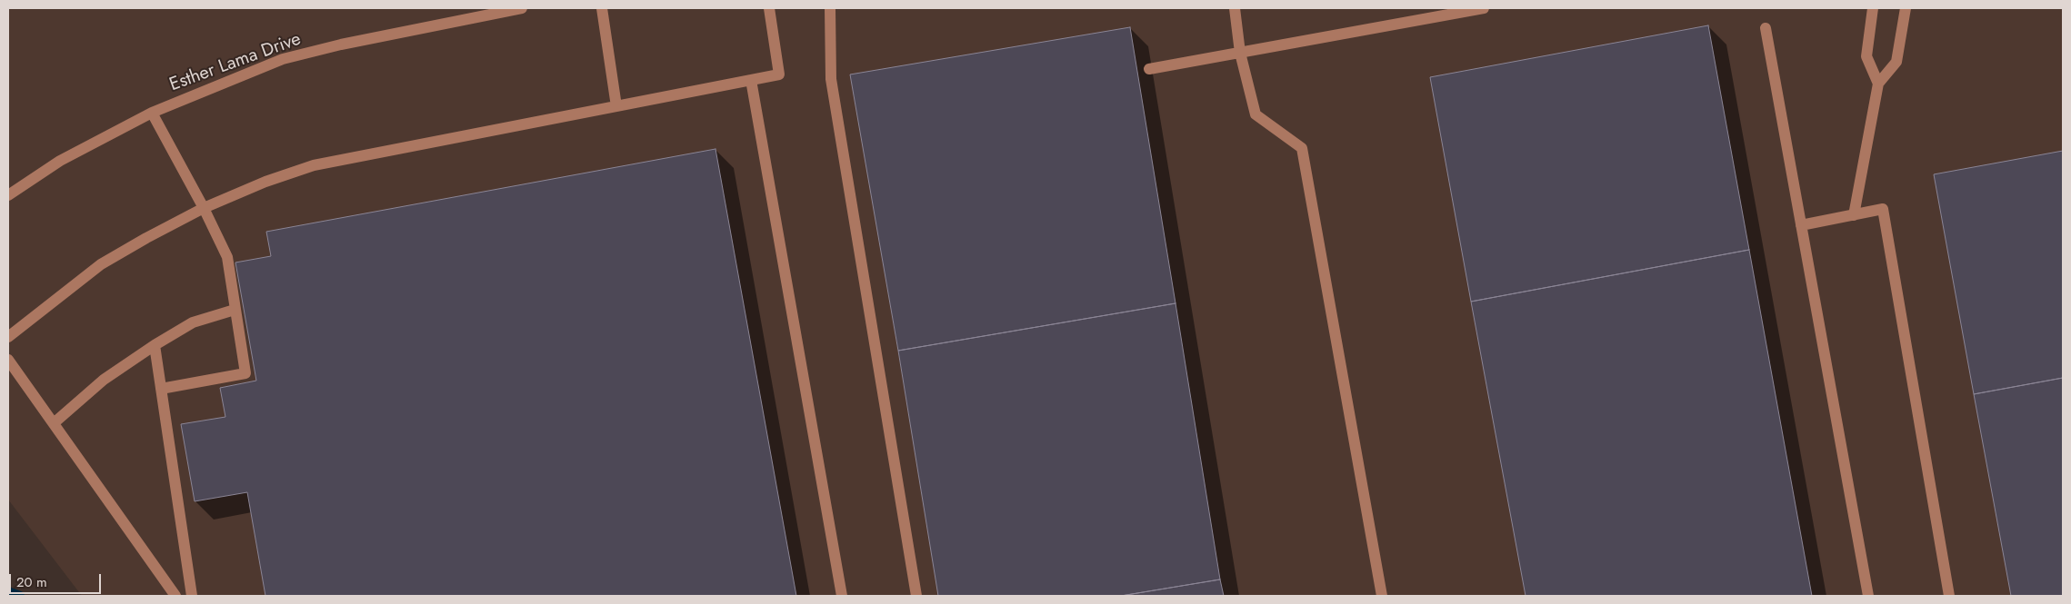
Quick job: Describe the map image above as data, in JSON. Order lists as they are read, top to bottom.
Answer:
{
  "streets": {
    "street": ["Esther Lama Drive"]
  },
  "scale_bar": "20 m"
}
